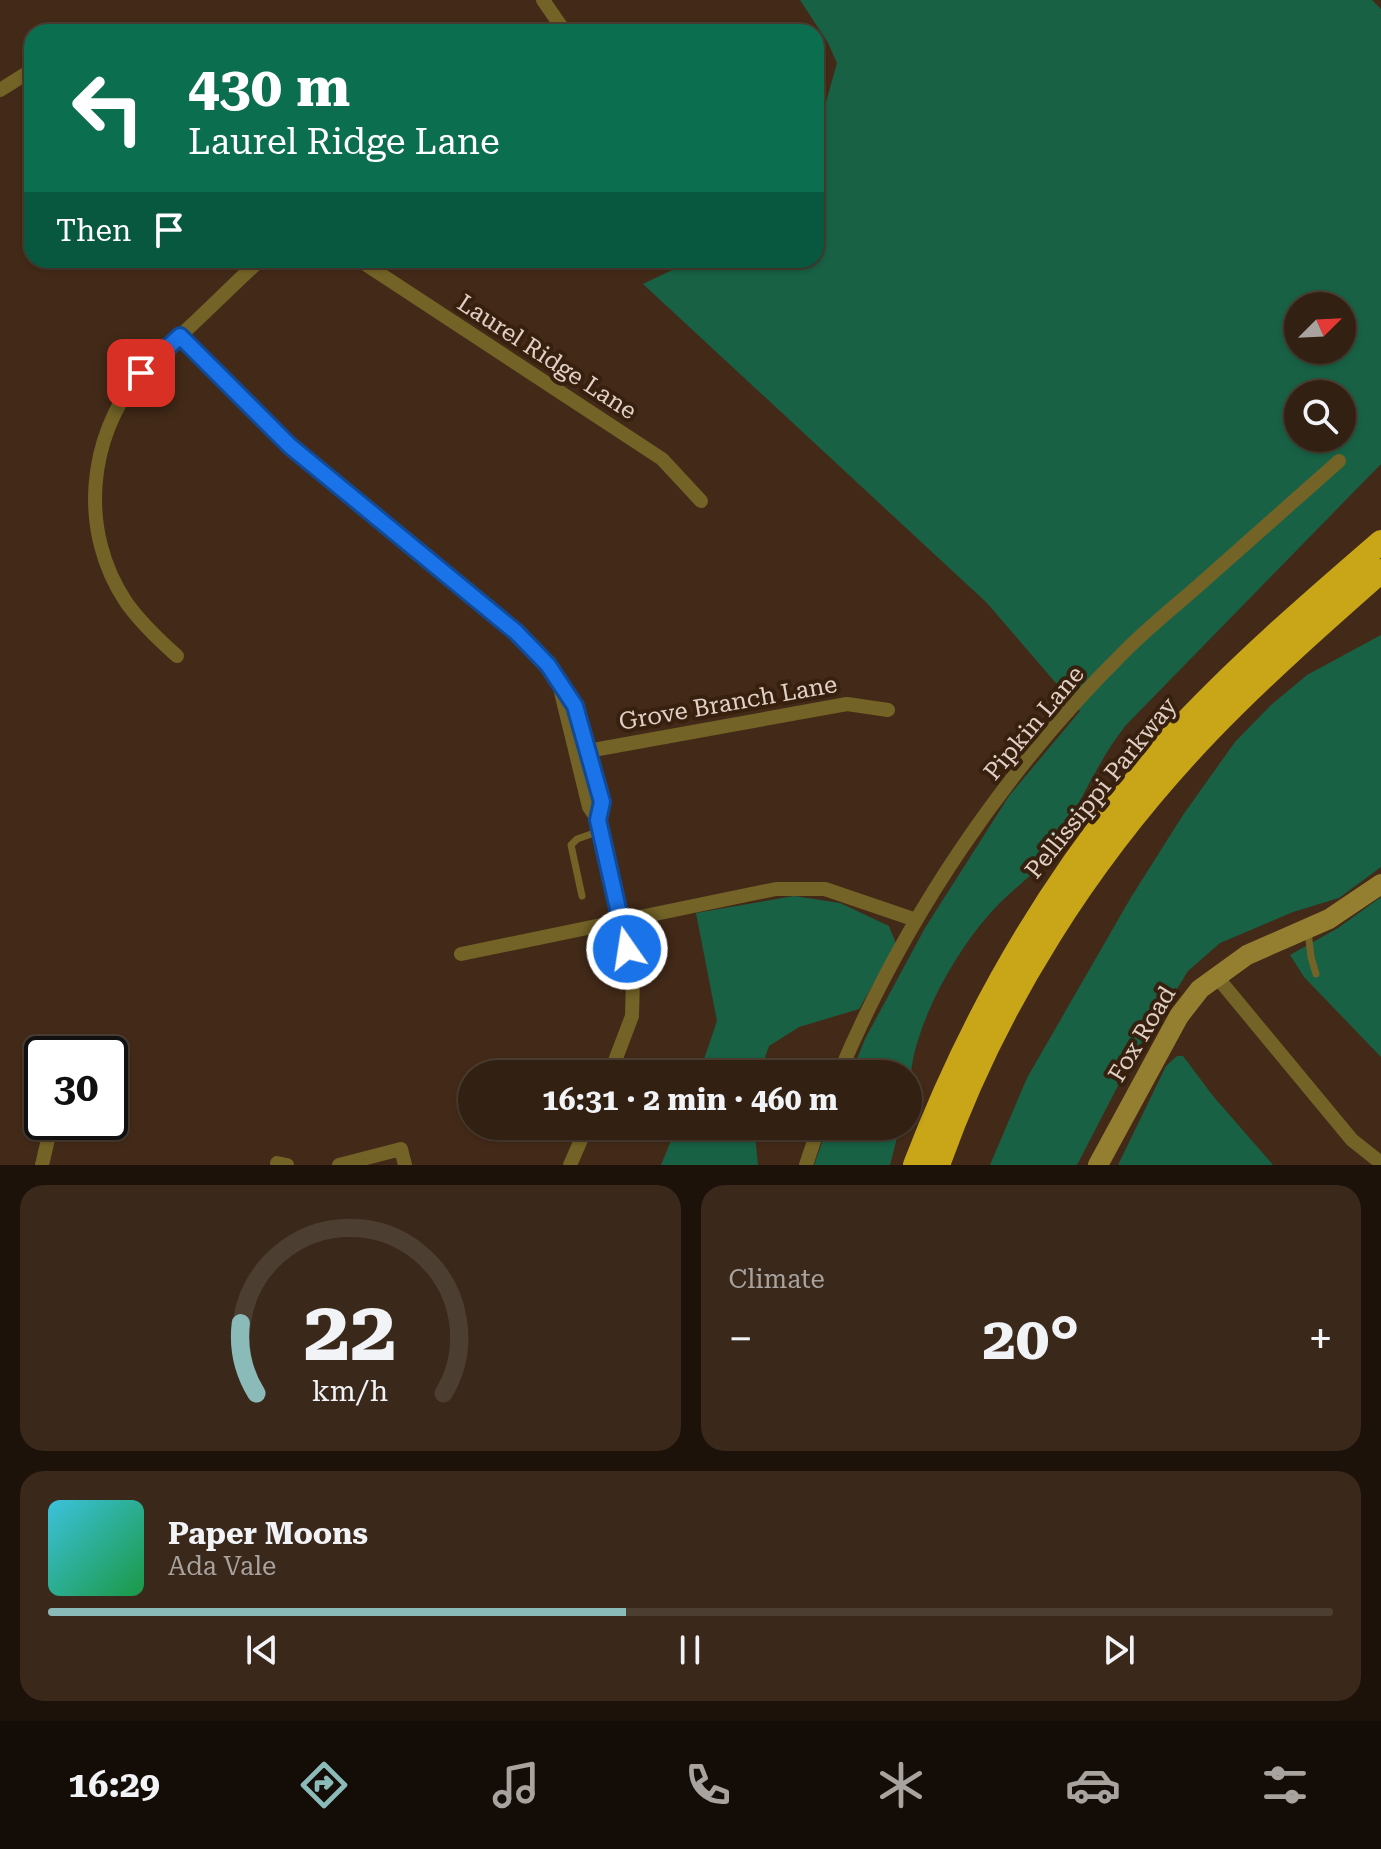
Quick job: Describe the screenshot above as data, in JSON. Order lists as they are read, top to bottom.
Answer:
{
  "streets": {
    "highway": ["Pellissippi Parkway"],
    "street": [
      "Laurel Ridge Lane",
      "Grove Branch Lane",
      "Pipkin Lane",
      "Fox Road"
    ]
  },
  "north": "top right",
  "page": {
    "turn": ["430 m", "Laurel Ridge Lane"],
    "then": "Then",
    "limit": "30",
    "trip": "16:31 · 2 min · 460 m",
    "tile": "Climate",
    "heat": ["−", "20°", "+"],
    "song": ["Paper Moons", "Ada Vale"],
    "tabs": "16:29",
    "gauge": ["22", "km/h"]
  }
}
